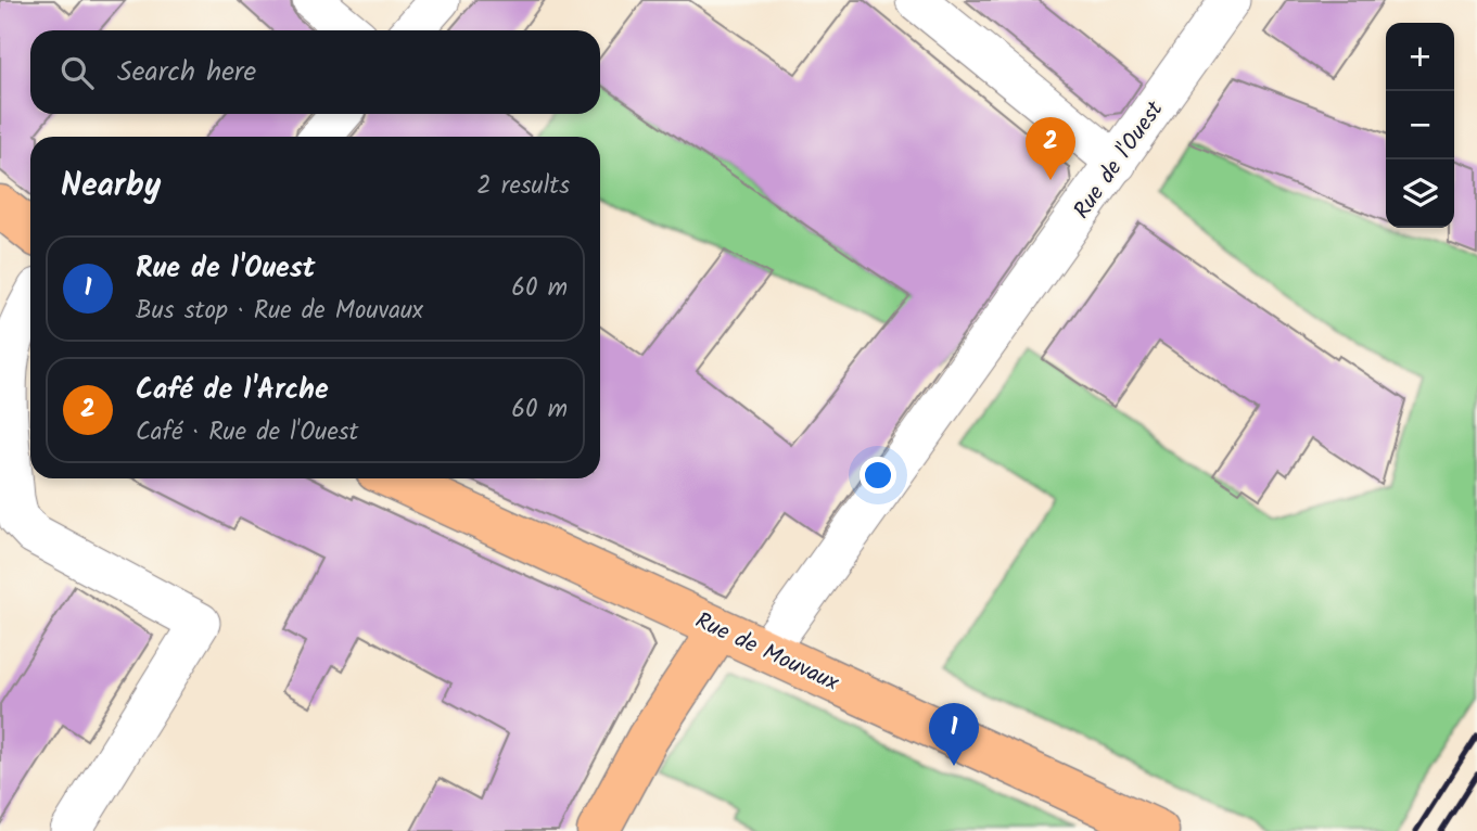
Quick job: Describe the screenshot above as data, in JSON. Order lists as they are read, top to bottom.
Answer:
{
  "streets": {
    "main road": ["Rue de Mouvaux"],
    "street": ["Rue de l'Ouest"]
  },
  "crossings": [
    ["Rue de l'Ouest", "Rue de Mouvaux"]
  ],
  "page": {
    "map_buttons": ["+", "−"],
    "search": "Search here",
    "pins": ["2", "1"],
    "heading": ["Nearby", "2 results"],
    "list": [
      {
        "mark": "1",
        "name": "Rue de l'Ouest",
        "note": "Bus stop · Rue de Mouvaux",
        "value": "60 m"
      },
      {
        "mark": "2",
        "name": "Café de l'Arche",
        "note": "Café · Rue de l'Ouest",
        "value": "60 m"
      }
    ]
  }
}
